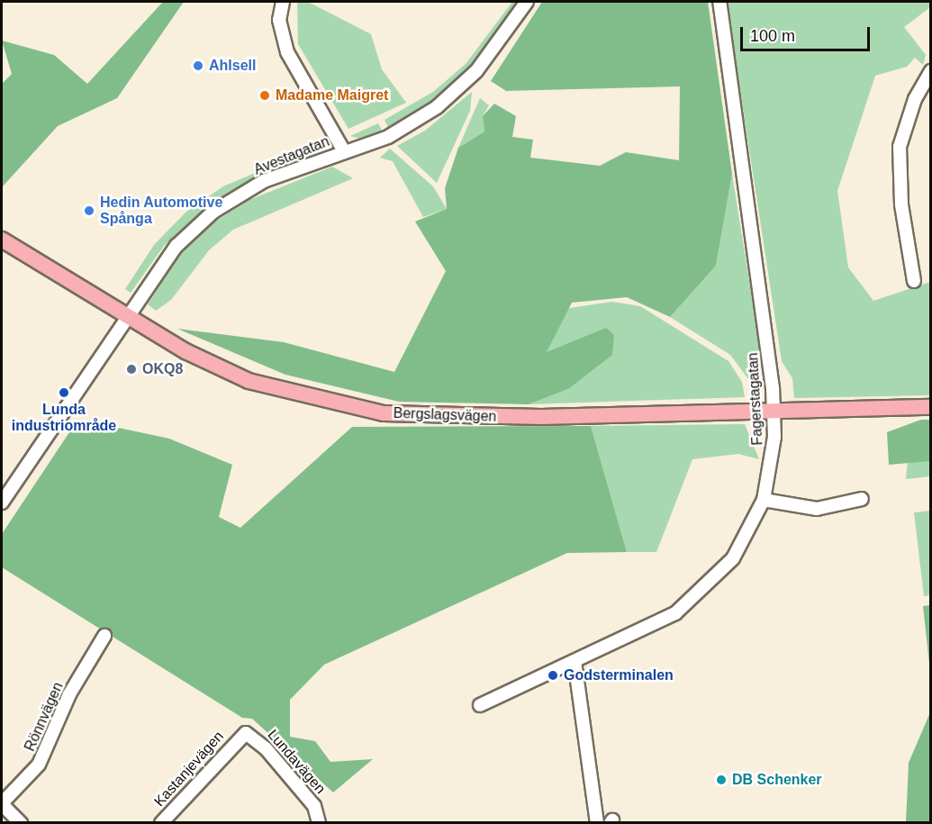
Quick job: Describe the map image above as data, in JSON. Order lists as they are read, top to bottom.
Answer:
{
  "streets": {
    "main road": ["Bergslagsvägen"],
    "street": [
      "Avestagatan",
      "Fagerstagatan",
      "Rönnvägen",
      "Lundavägen",
      "Kastanjevägen"
    ]
  },
  "crossings": [
    ["Avestagatan", "Bergslagsvägen"],
    ["Fagerstagatan", "Bergslagsvägen"],
    ["Lundavägen", "Kastanjevägen"]
  ],
  "places": [
    "Ahlsell",
    "Madame Maigret",
    "Hedin Automotive Spånga",
    "OKQ8",
    "Lunda industriområde",
    "Godsterminalen",
    "DB Schenker"
  ],
  "scale_bar": "100 m"
}
